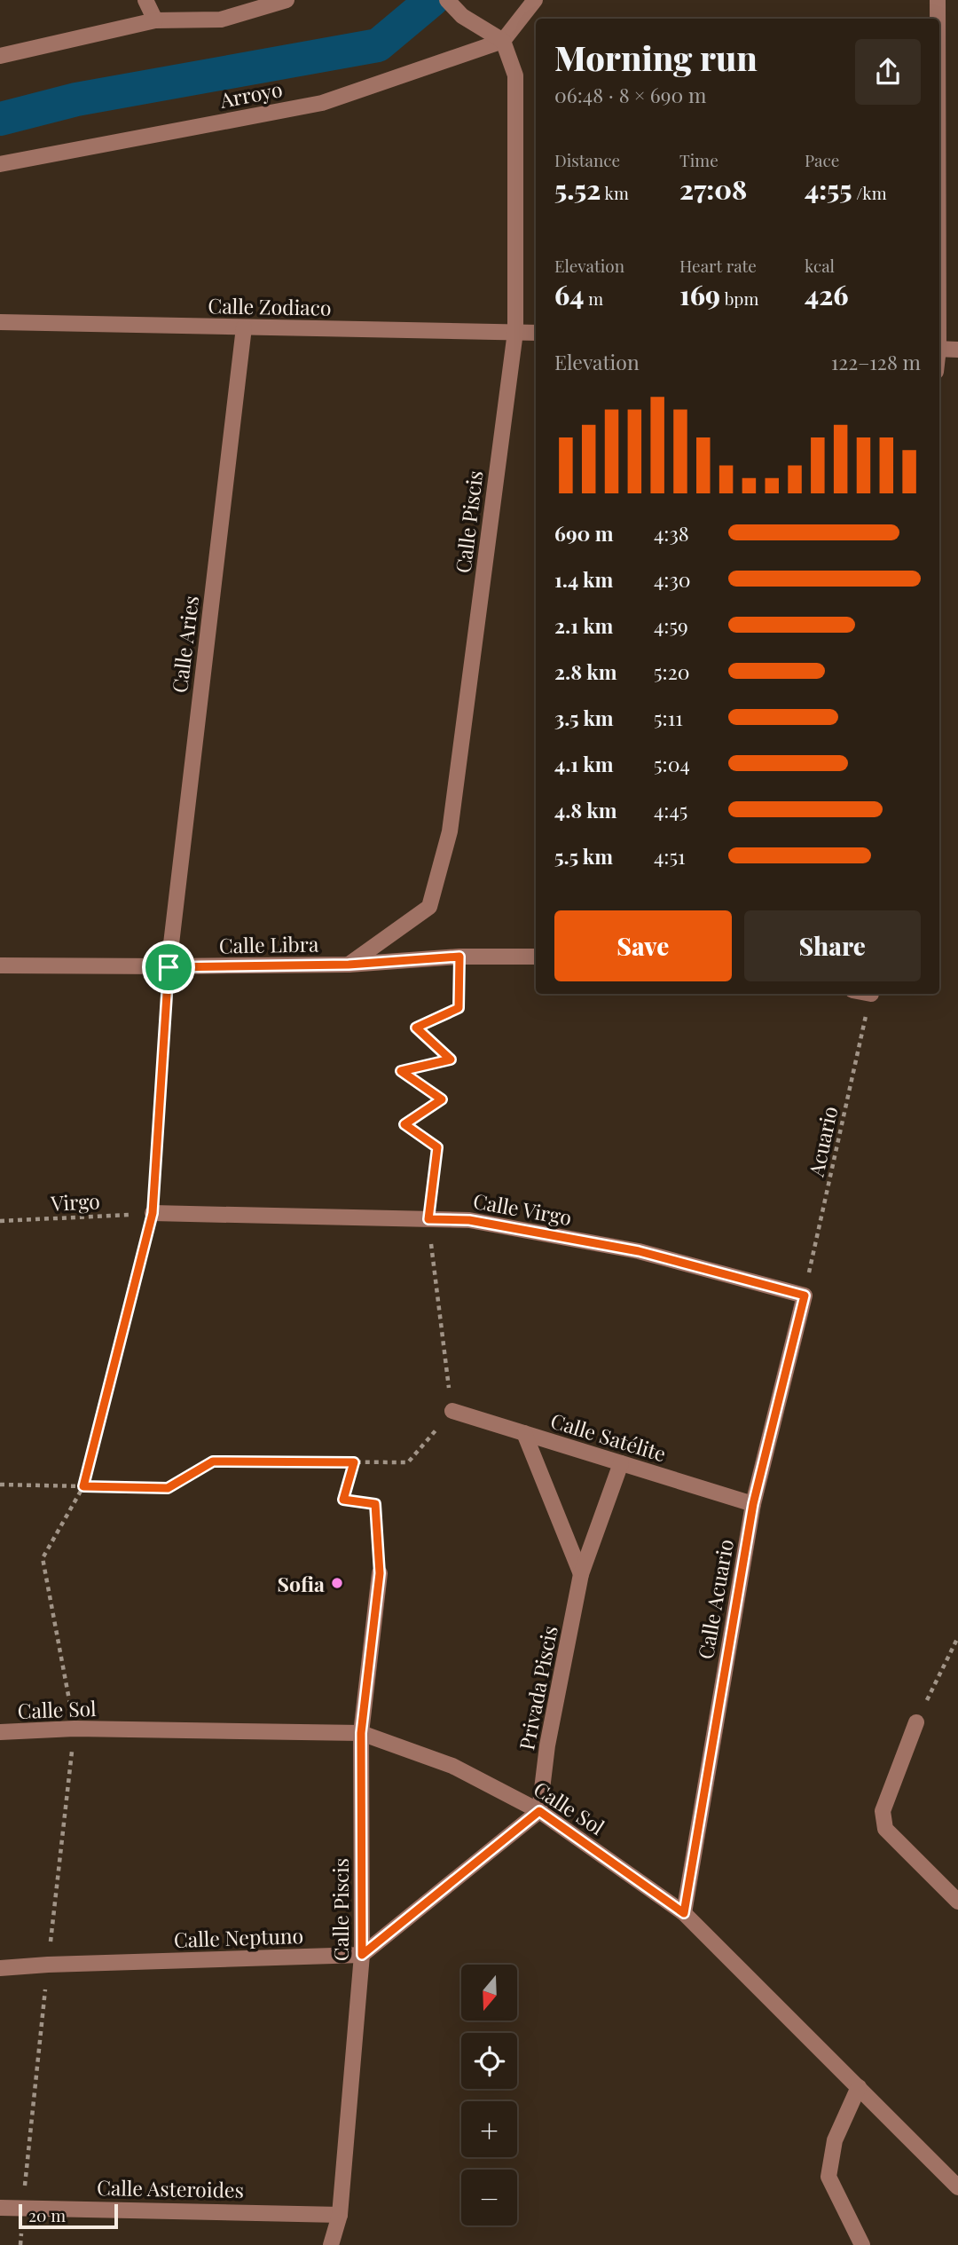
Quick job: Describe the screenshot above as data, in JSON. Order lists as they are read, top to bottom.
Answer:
{
  "streets": {
    "street": [
      "Arroyo",
      "Calle Zodiaco",
      "Calle Piscis",
      "Calle Aries",
      "Calle Libra",
      "Calle Virgo",
      "Calle Satélite",
      "Calle Acuario",
      "Privada Piscis",
      "Calle Sol",
      "Calle Neptuno",
      "Calle Asteroides"
    ],
    "path": ["Acuario", "Virgo"]
  },
  "crossings": [
    ["Arroyo", "Calle Piscis"],
    ["Calle Zodiaco", "Calle Piscis"],
    ["Calle Zodiaco", "Calle Aries"],
    ["Calle Piscis", "Calle Libra"],
    ["Calle Piscis", "Calle Sol"],
    ["Calle Piscis", "Calle Neptuno"],
    ["Calle Piscis", "Calle Asteroides"],
    ["Calle Aries", "Calle Libra"],
    ["Acuario", "Calle Virgo"],
    ["Acuario", "Calle Acuario"],
    ["Virgo", "Calle Virgo"],
    ["Calle Virgo", "Calle Acuario"],
    ["Calle Satélite", "Calle Acuario"],
    ["Calle Satélite", "Privada Piscis"],
    ["Calle Acuario", "Calle Sol"],
    ["Privada Piscis", "Calle Sol"]
  ],
  "places": ["Sofia"],
  "scale_bar": "20 m",
  "north": "bottom",
  "page": {
    "heading": ["Morning run", "06:48 · 8 × 690 m"],
    "stats": [
      ["Distance", "5.52 km"],
      ["Time", "27:08"],
      ["Pace", "4:55 /km"],
      ["Elevation", "64 m"],
      ["Heart rate", "169 bpm"],
      ["kcal", "426"]
    ],
    "chart": ["Elevation", "122–128 m"],
    "list": [
      {
        "name": "690 m",
        "note": "4:38"
      },
      {
        "name": "1.4 km",
        "note": "4:30"
      },
      {
        "name": "2.1 km",
        "note": "4:59"
      },
      {
        "name": "2.8 km",
        "note": "5:20"
      },
      {
        "name": "3.5 km",
        "note": "5:11"
      },
      {
        "name": "4.1 km",
        "note": "5:04"
      },
      {
        "name": "4.8 km",
        "note": "4:45"
      },
      {
        "name": "5.5 km",
        "note": "4:51"
      }
    ],
    "buttons": ["Save", "Share"],
    "map_buttons": ["+", "−"],
    "scale": "20 m"
  }
}
